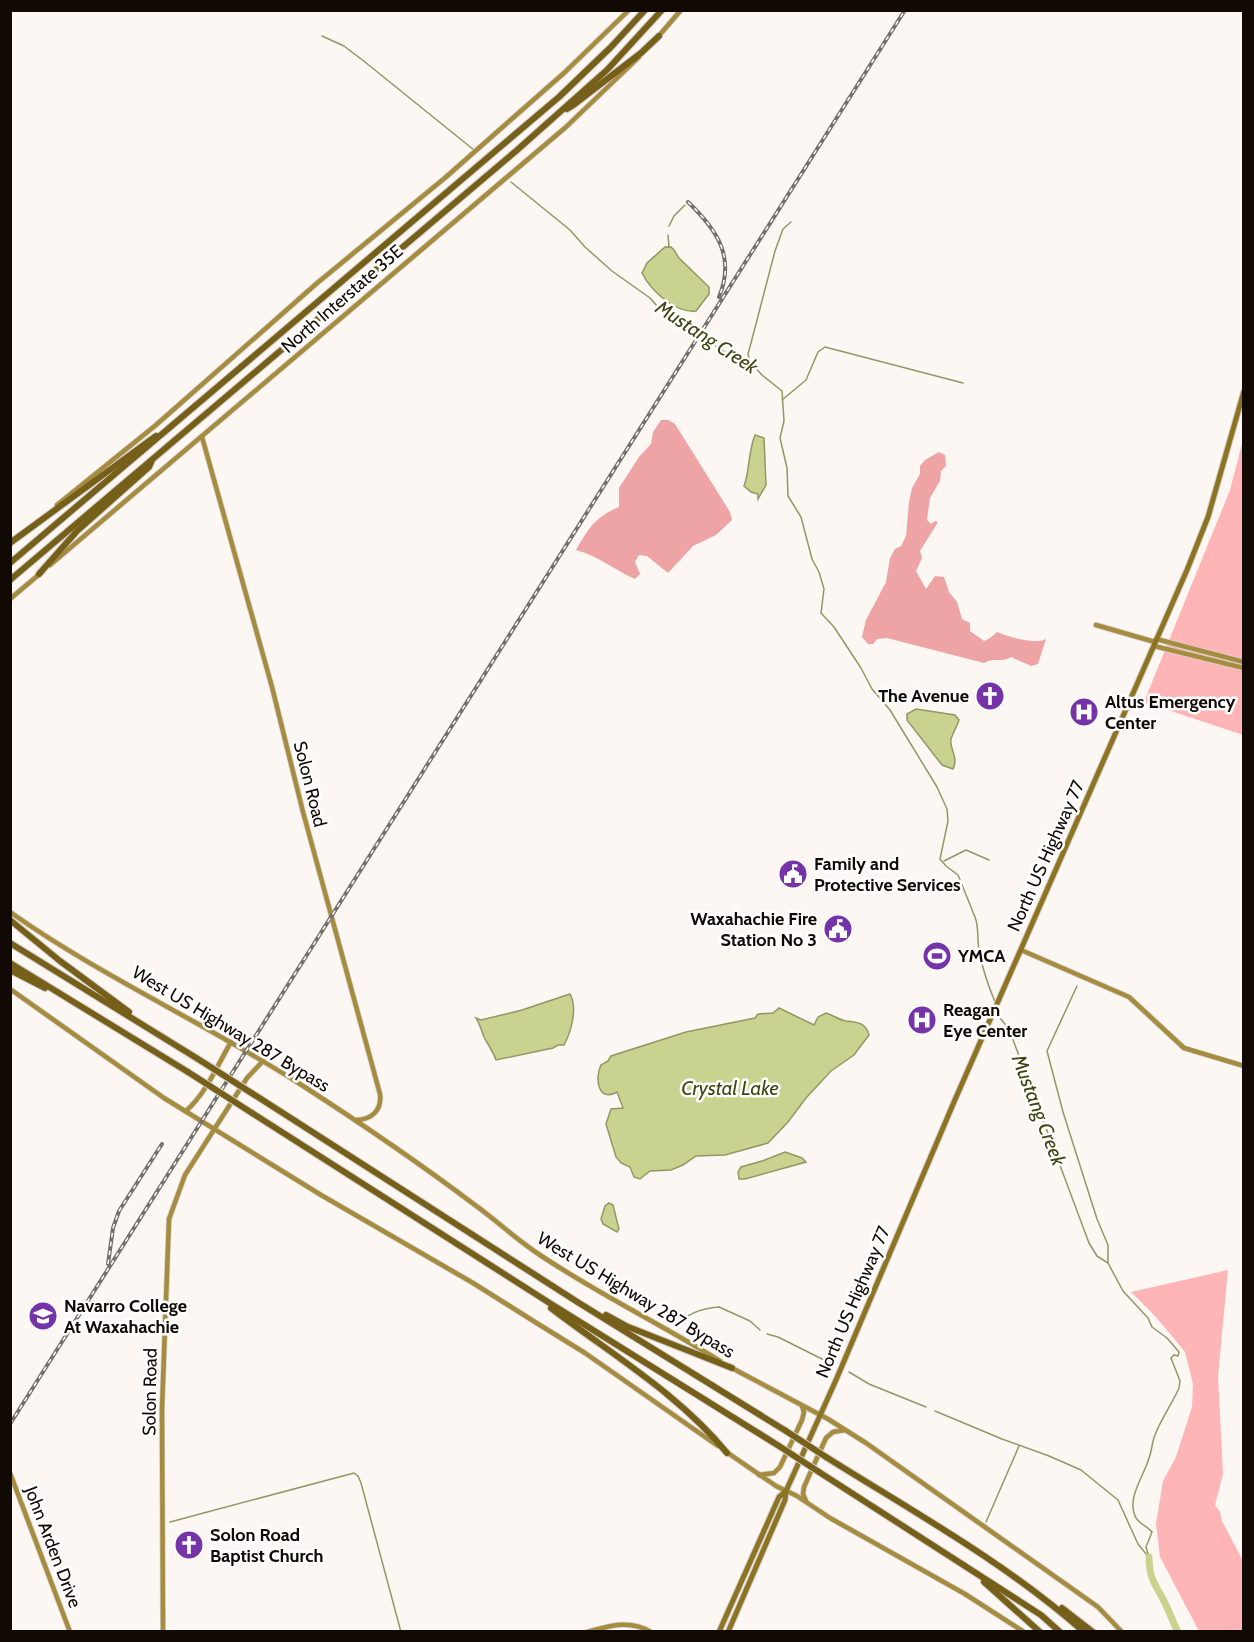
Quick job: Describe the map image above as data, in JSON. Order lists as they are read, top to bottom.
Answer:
{
  "streets": {
    "main road": [
      "North Interstate 35E",
      "Solon Road",
      "North US Highway 77",
      "West US Highway 287 Bypass",
      "John Arden Drive"
    ]
  },
  "crossings": [
    ["North Interstate 35E", "Solon Road"],
    ["Solon Road", "West US Highway 287 Bypass"],
    ["North US Highway 77", "West US Highway 287 Bypass"]
  ],
  "water": ["Mustang Creek", "Crystal Lake"],
  "places": {
    "church": ["The Avenue", "Solon Road Baptist Church"],
    "hospital": ["Altus Emergency Center", "Reagan Eye Center"],
    "public building": ["Family and Protective Services", "Waxahachie Fire Station No 3"],
    "sports": ["YMCA"],
    "school or university": ["Navarro College At Waxahachie"]
  }
}
